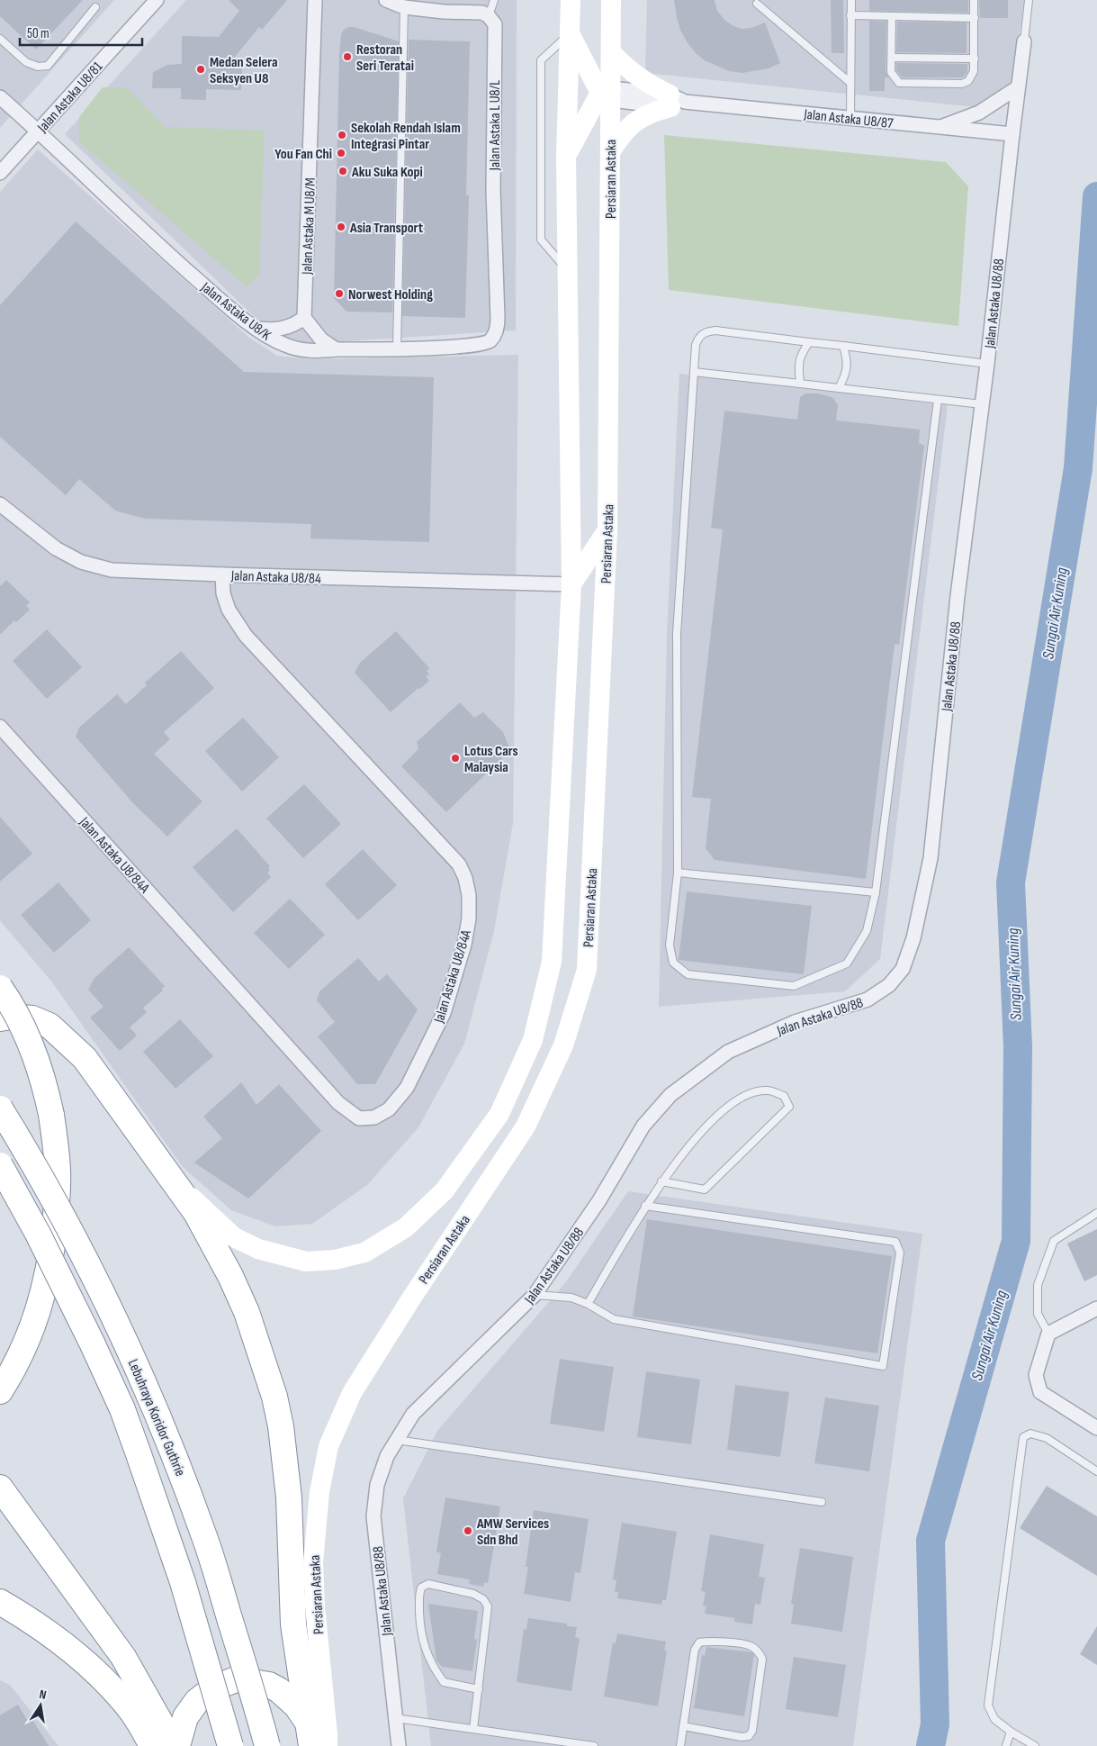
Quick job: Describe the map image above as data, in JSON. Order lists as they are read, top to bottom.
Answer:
{
  "streets": {
    "highway": ["Lebuhraya Koridor Guthrie"],
    "main road": ["Persiaran Astaka"],
    "street": [
      "Jalan Astaka U8/81",
      "Jalan Astaka U8/87",
      "Jalan Astaka L U8/L",
      "Jalan Astaka M U8/M",
      "Jalan Astaka U8/88",
      "Jalan Astaka U8/K",
      "Jalan Astaka U8/84",
      "Jalan Astaka U8/84A"
    ]
  },
  "crossings": [
    ["Jalan Astaka U8/81", "Jalan Astaka U8/K"],
    ["Jalan Astaka U8/87", "Persiaran Astaka"],
    ["Jalan Astaka U8/87", "Jalan Astaka U8/88"],
    ["Jalan Astaka L U8/L", "Jalan Astaka U8/K"],
    ["Jalan Astaka U8/84", "Jalan Astaka U8/84A"]
  ],
  "water": ["Sungai Air Kuning"],
  "places": [
    "Restoran Seri Teratai",
    "Medan Selera Seksyen U8",
    "Sekolah Rendah Islam Integrasi Pintar",
    "You Fan Chi",
    "Aku Suka Kopi",
    "Asia Transport",
    "Norwest Holding",
    "Lotus Cars Malaysia",
    "AMW Services Sdn Bhd"
  ],
  "scale_bar": "50 m",
  "north": "top"
}
